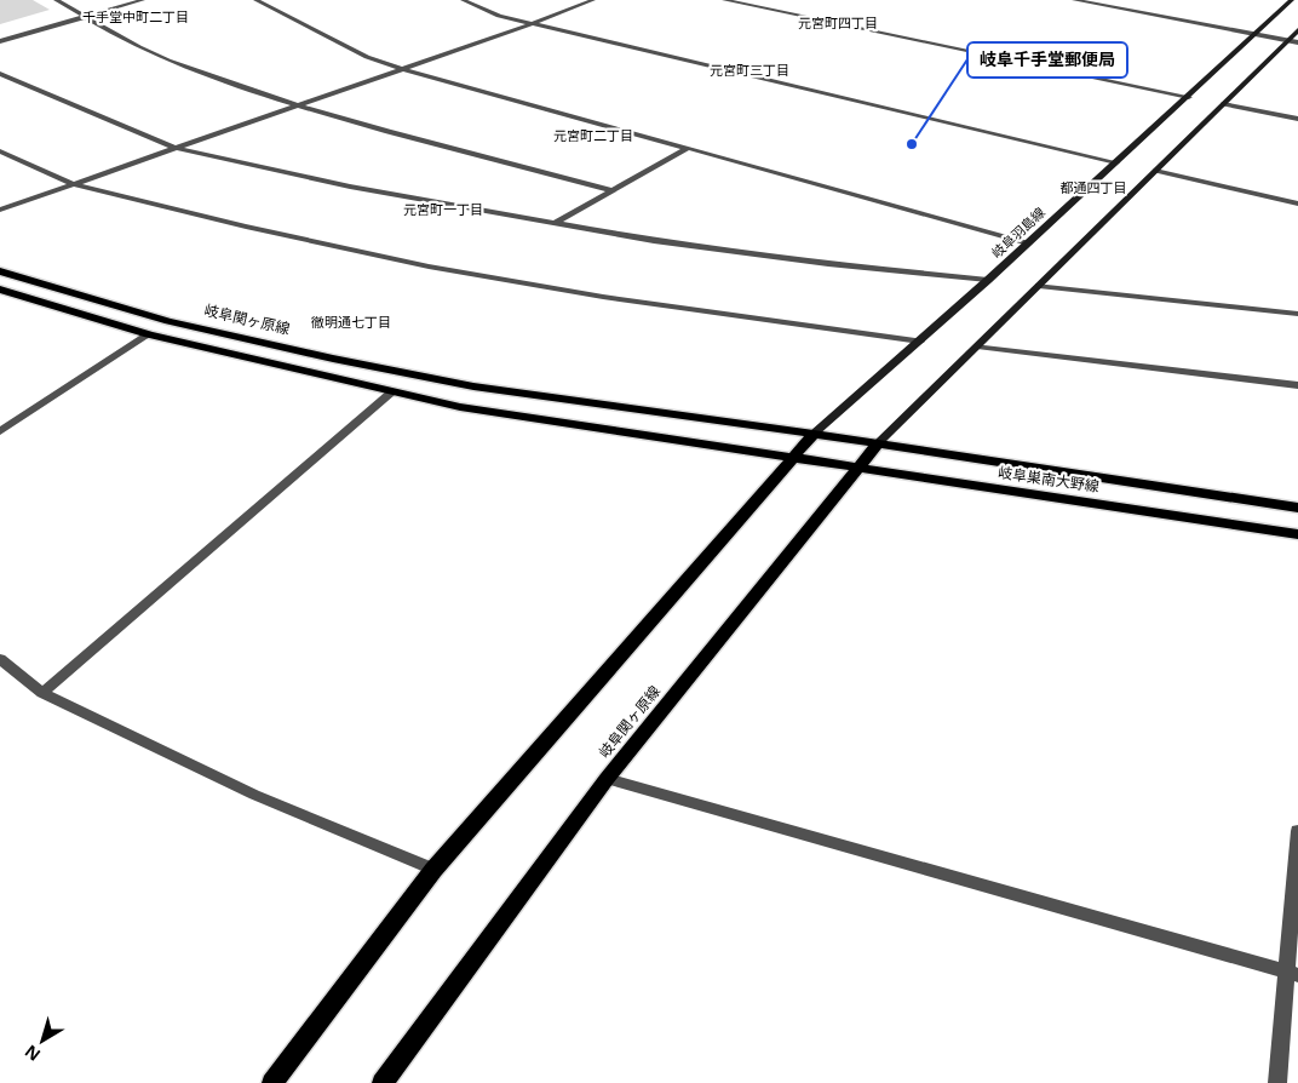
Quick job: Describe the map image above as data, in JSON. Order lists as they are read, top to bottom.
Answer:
{
  "streets": {
    "main road": ["岐阜羽島線", "岐阜関ヶ原線", "岐阜巣南大野線"]
  },
  "crossings": [
    ["岐阜羽島線", "岐阜関ヶ原線"],
    ["岐阜関ヶ原線", "岐阜巣南大野線"]
  ],
  "districts": [
    "千手堂中町二丁目",
    "元宮町四丁目",
    "元宮町三丁目",
    "元宮町二丁目",
    "都通四丁目",
    "元宮町一丁目",
    "徹明通七丁目"
  ],
  "places": ["岐阜千手堂郵便局"],
  "north": "bottom left"
}
